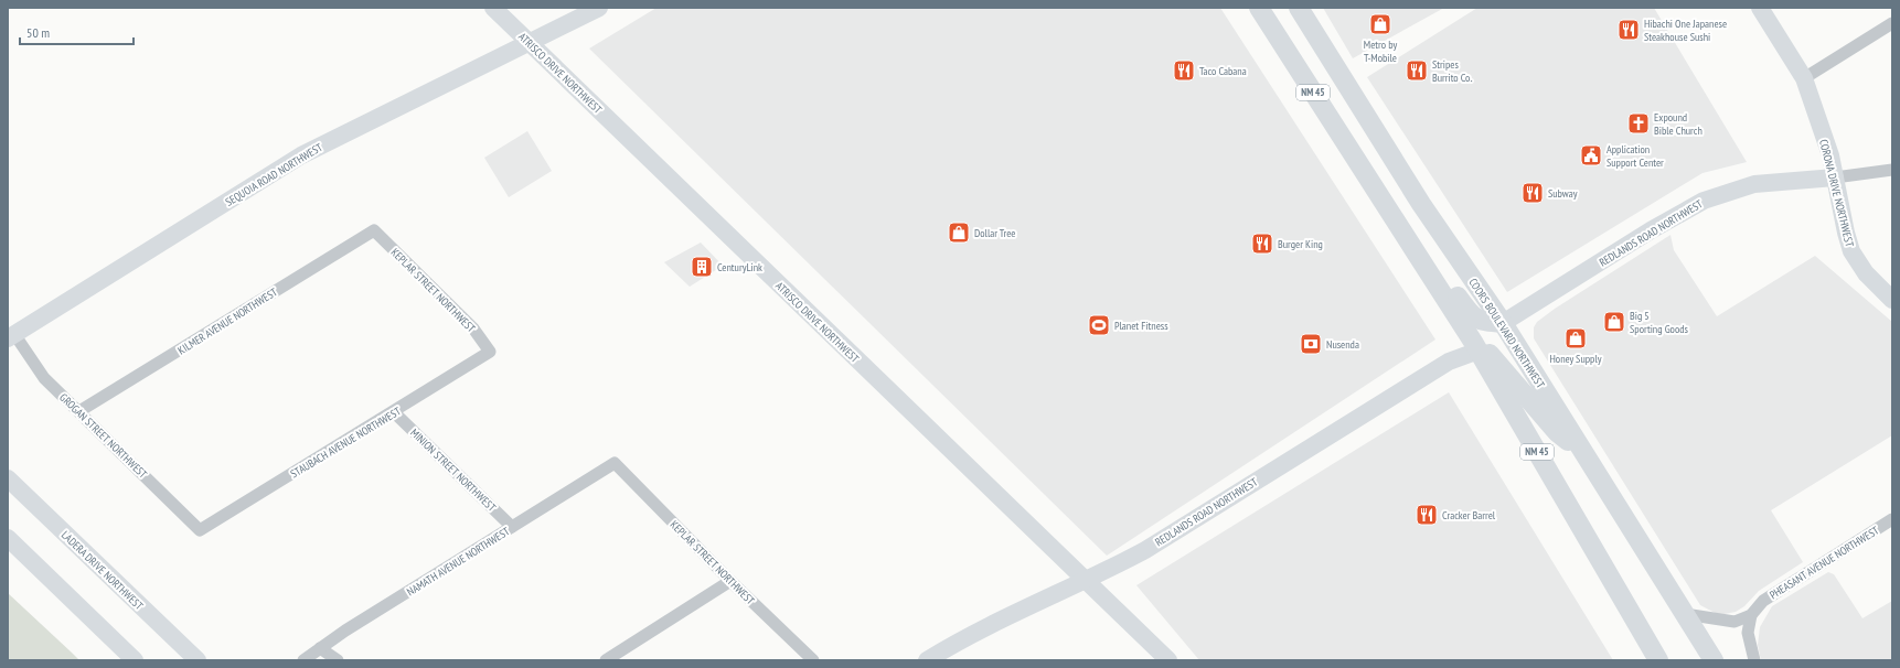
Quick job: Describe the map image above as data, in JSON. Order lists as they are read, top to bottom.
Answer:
{
  "streets": {
    "main road": ["NM 45", "COORS BOULEVARD NORTHWEST"],
    "street": [
      "ATRISCO DRIVE NORTHWEST",
      "SEQUOIA ROAD NORTHWEST",
      "CORONA DRIVE NORTHWEST",
      "REDLANDS ROAD NORTHWEST",
      "KEPLAR STREET NORTHWEST",
      "KILMER AVENUE NORTHWEST",
      "GROGAN STREET NORTHWEST",
      "STAUBACH AVENUE NORTHWEST",
      "MINION STREET NORTHWEST",
      "NAMATH AVENUE NORTHWEST",
      "PHEASANT AVENUE NORTHWEST",
      "LADERA DRIVE NORTHWEST"
    ]
  },
  "crossings": [
    ["ATRISCO DRIVE NORTHWEST", "SEQUOIA ROAD NORTHWEST"],
    ["ATRISCO DRIVE NORTHWEST", "REDLANDS ROAD NORTHWEST"],
    ["NM 45", "REDLANDS ROAD NORTHWEST"],
    ["SEQUOIA ROAD NORTHWEST", "GROGAN STREET NORTHWEST"],
    ["CORONA DRIVE NORTHWEST", "REDLANDS ROAD NORTHWEST"],
    ["REDLANDS ROAD NORTHWEST", "COORS BOULEVARD NORTHWEST"],
    ["KEPLAR STREET NORTHWEST", "KILMER AVENUE NORTHWEST"],
    ["KEPLAR STREET NORTHWEST", "STAUBACH AVENUE NORTHWEST"],
    ["KEPLAR STREET NORTHWEST", "NAMATH AVENUE NORTHWEST"],
    ["KILMER AVENUE NORTHWEST", "GROGAN STREET NORTHWEST"],
    ["GROGAN STREET NORTHWEST", "STAUBACH AVENUE NORTHWEST"],
    ["STAUBACH AVENUE NORTHWEST", "MINION STREET NORTHWEST"],
    ["MINION STREET NORTHWEST", "NAMATH AVENUE NORTHWEST"]
  ],
  "places": {
    "shop": [
      "Metro by T-Mobile",
      "Dollar Tree",
      "Big 5 Sporting Goods",
      "Honey Supply"
    ],
    "restaurant": [
      "Hibachi One Japanese Steakhouse Sushi",
      "Taco Cabana",
      "Stripes Burrito Co.",
      "Subway",
      "Burger King",
      "Cracker Barrel"
    ],
    "church": ["Expound Bible Church"],
    "public building": ["Application Support Center"],
    "building": ["CenturyLink"],
    "sports": ["Planet Fitness"],
    "bank": ["Nusenda"]
  },
  "scale_bar": "50 m"
}
